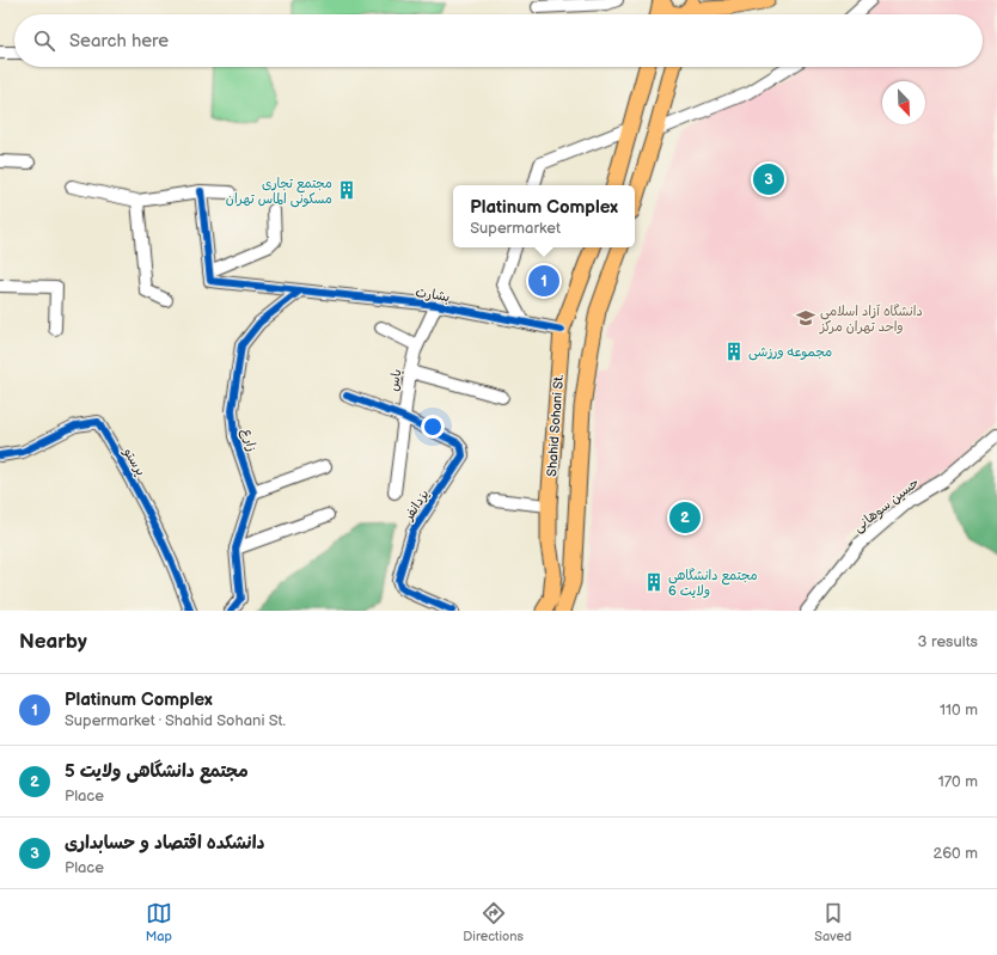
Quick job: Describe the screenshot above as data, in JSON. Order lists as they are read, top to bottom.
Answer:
{
  "streets": {
    "main road": ["Shahid Sohani St."],
    "street": [
      "بشارت",
      "یاس",
      "زارع",
      "پرستو",
      "یزدانفر",
      "حسین سوهانی"
    ]
  },
  "crossings": [
    ["بشارت", "یاس"],
    ["بشارت", "Shahid Sohani St."],
    ["بشارت", "زارع"],
    ["یاس", "یزدانفر"]
  ],
  "places": {
    "building": ["مجتمع تجاری مسکونی الماس تهران", "مجموعه ورزشی", "مجتمع دانشگاهی ولایت 6"],
    "school or university": ["دانشگاه آزاد اسلامی واحد تهران مرکز"]
  },
  "north": "bottom right",
  "page": {
    "search": "Search here",
    "pins": ["3", "1", "2"],
    "popup": ["Platinum Complex", "Supermarket"],
    "heading": ["Nearby", "3 results"],
    "list": [
      {
        "mark": "1",
        "name": "Platinum Complex",
        "note": "Supermarket · Shahid Sohani St.",
        "value": "110 m"
      },
      {
        "mark": "2",
        "name": "مجتمع دانشگاهی ولایت 5",
        "note": "Place",
        "value": "170 m"
      },
      {
        "mark": "3",
        "name": "دانشکده اقتصاد و حسابداری",
        "note": "Place",
        "value": "260 m"
      }
    ],
    "nav": ["Map", "Directions", "Saved"]
  }
}
